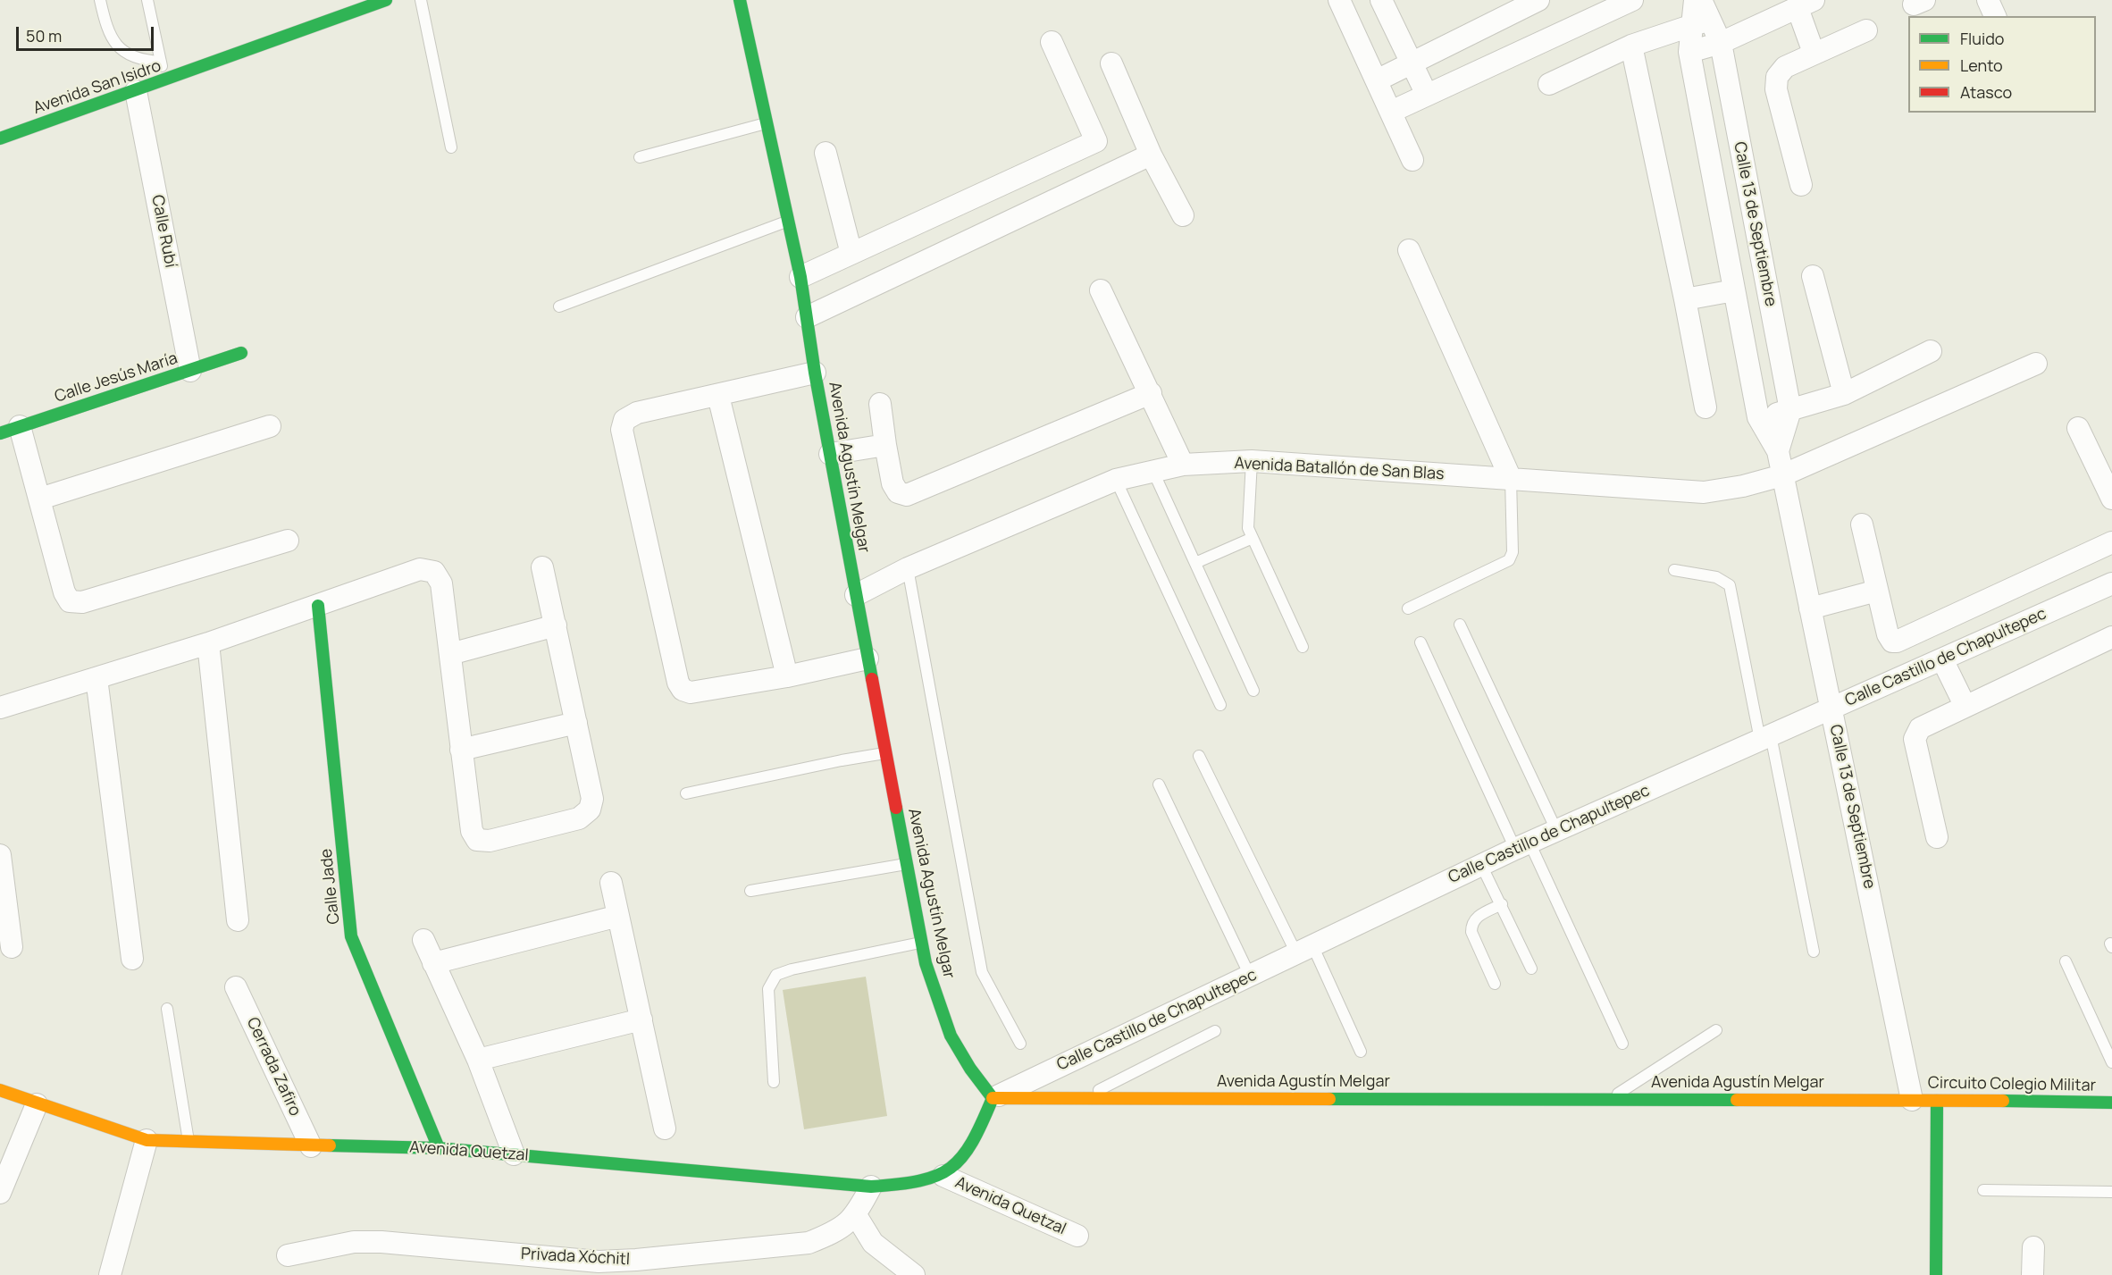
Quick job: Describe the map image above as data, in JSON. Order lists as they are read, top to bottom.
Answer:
{
  "streets": {
    "main road": [
      "Avenida San Isidro",
      "Calle Jesús María",
      "Avenida Agustín Melgar",
      "Calle Jade",
      "Circuito Colegio Militar",
      "Avenida Quetzal"
    ],
    "street": [
      "Calle 13 de Septiembre",
      "Calle Rubí",
      "Avenida Batallón de San Blas",
      "Calle Castillo de Chapultepec",
      "Cerrada Zafiro",
      "Privada Xóchitl"
    ]
  },
  "crossings": [
    ["Avenida San Isidro", "Calle Rubí"],
    ["Calle 13 de Septiembre", "Avenida Agustín Melgar"],
    ["Calle 13 de Septiembre", "Avenida Batallón de San Blas"],
    ["Calle 13 de Septiembre", "Calle Castillo de Chapultepec"],
    ["Calle 13 de Septiembre", "Circuito Colegio Militar"],
    ["Calle Rubí", "Calle Jesús María"],
    ["Avenida Agustín Melgar", "Avenida Batallón de San Blas"],
    ["Avenida Agustín Melgar", "Calle Castillo de Chapultepec"],
    ["Avenida Agustín Melgar", "Circuito Colegio Militar"],
    ["Avenida Agustín Melgar", "Avenida Quetzal"],
    ["Calle Castillo de Chapultepec", "Avenida Quetzal"],
    ["Calle Jade", "Avenida Quetzal"],
    ["Cerrada Zafiro", "Avenida Quetzal"],
    ["Avenida Quetzal", "Privada Xóchitl"]
  ],
  "legend": ["Fluido", "Lento", "Atasco"],
  "scale_bar": "50 m"
}
